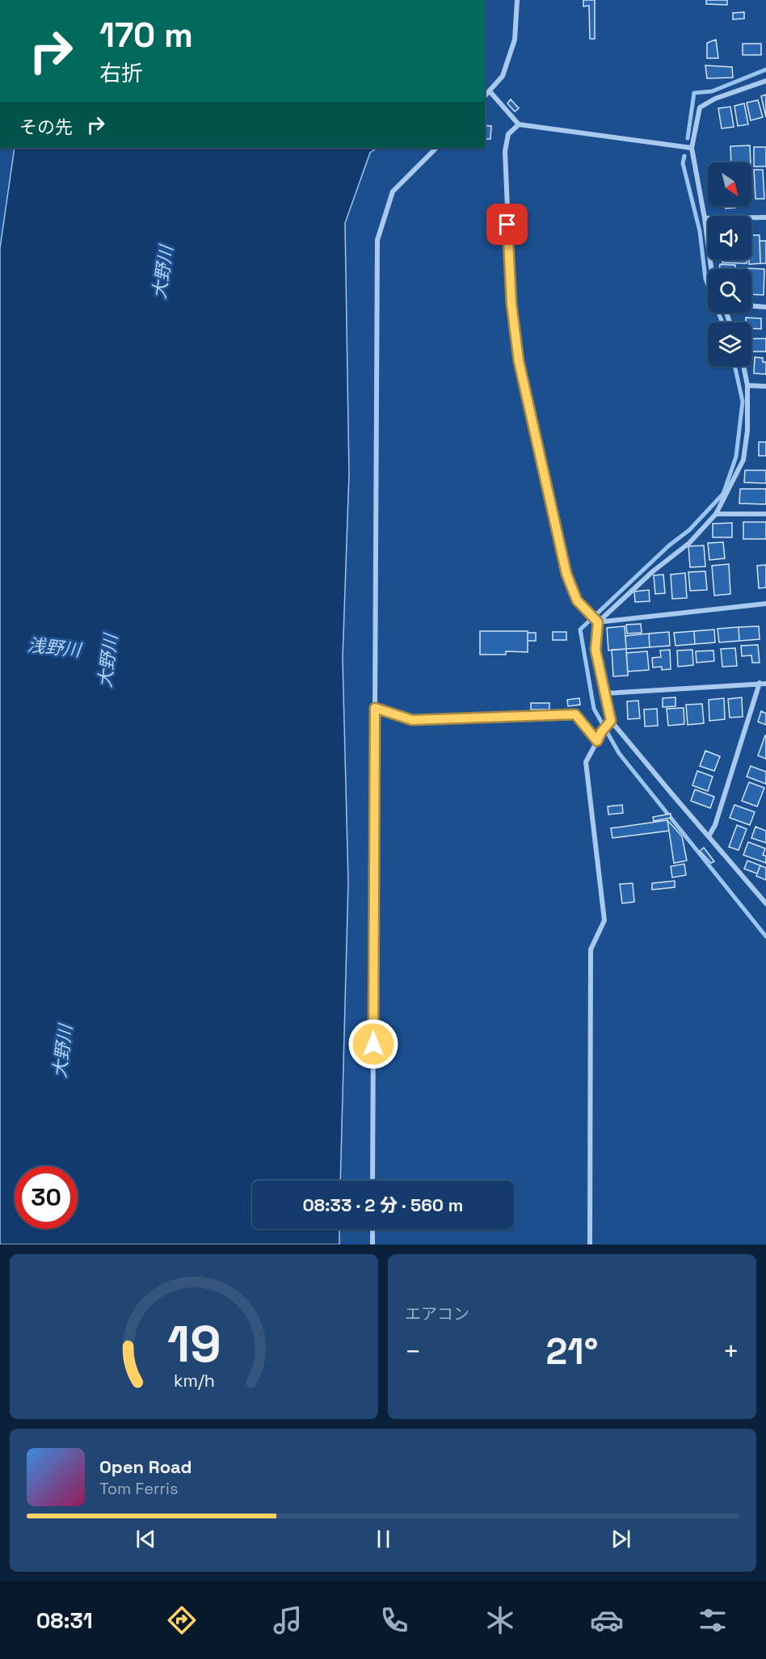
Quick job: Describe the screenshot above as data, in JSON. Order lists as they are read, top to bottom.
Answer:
{
  "water": ["大野川", "浅野川"],
  "north": "bottom right",
  "page": {
    "turn": ["170 m", "右折"],
    "then": "その先",
    "limit": "30",
    "trip": "08:33 · 2 分 · 560 m",
    "tile": "エアコン",
    "heat": ["−", "21°", "+"],
    "song": ["Open Road", "Tom Ferris"],
    "tabs": "08:31",
    "gauge": ["19", "km/h"]
  }
}
